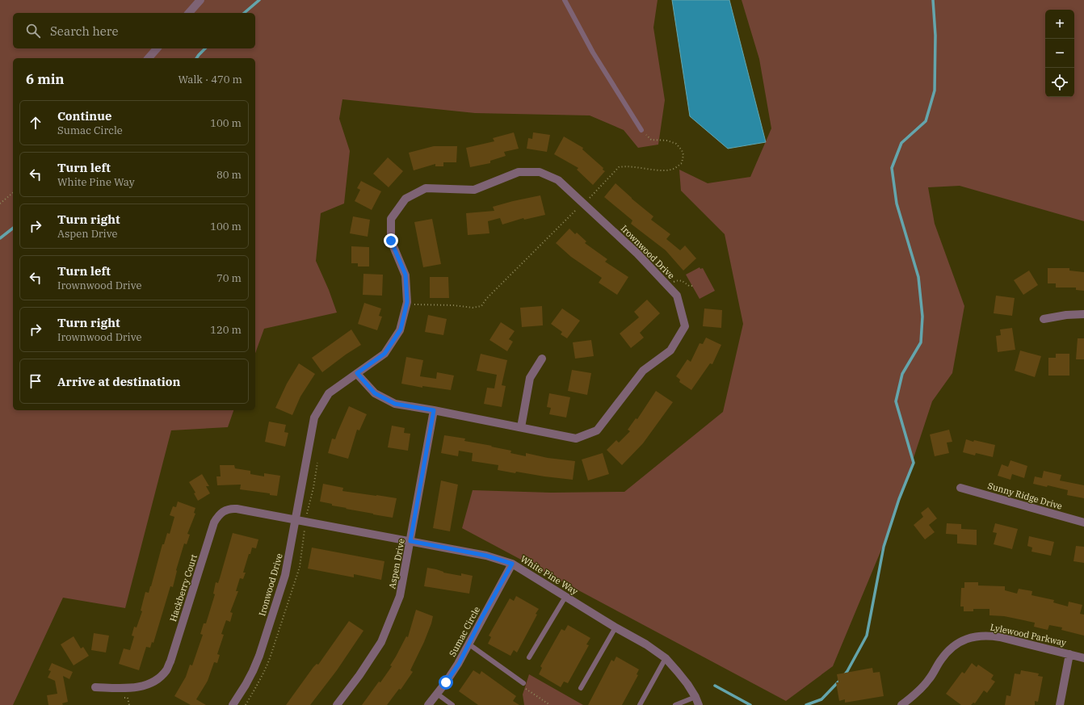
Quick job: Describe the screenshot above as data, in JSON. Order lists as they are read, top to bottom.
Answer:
{
  "streets": {
    "street": [
      "Irownwood Drive",
      "Sunny Ridge Drive",
      "Aspen Drive",
      "White Pine Way",
      "Ironwood Drive",
      "Hackberry Court",
      "Sumac Circle",
      "Lylewood Parkway"
    ]
  },
  "crossings": [
    ["Irownwood Drive", "Aspen Drive"],
    ["Irownwood Drive", "Ironwood Drive"],
    ["Aspen Drive", "White Pine Way"],
    ["White Pine Way", "Ironwood Drive"],
    ["White Pine Way", "Hackberry Court"],
    ["White Pine Way", "Sumac Circle"],
    ["Ironwood Drive", "Hackberry Court"]
  ],
  "page": {
    "map_buttons": ["+", "−"],
    "search": "Search here",
    "heading": ["6 min", "Walk · 470 m"],
    "list": [
      ["Continue", "Sumac Circle", "100 m"],
      ["Turn left", "White Pine Way", "80 m"],
      ["Turn right", "Aspen Drive", "100 m"],
      ["Turn left", "Irownwood Drive", "70 m"],
      ["Turn right", "Irownwood Drive", "120 m"],
      "Arrive at destination"
    ]
  }
}
